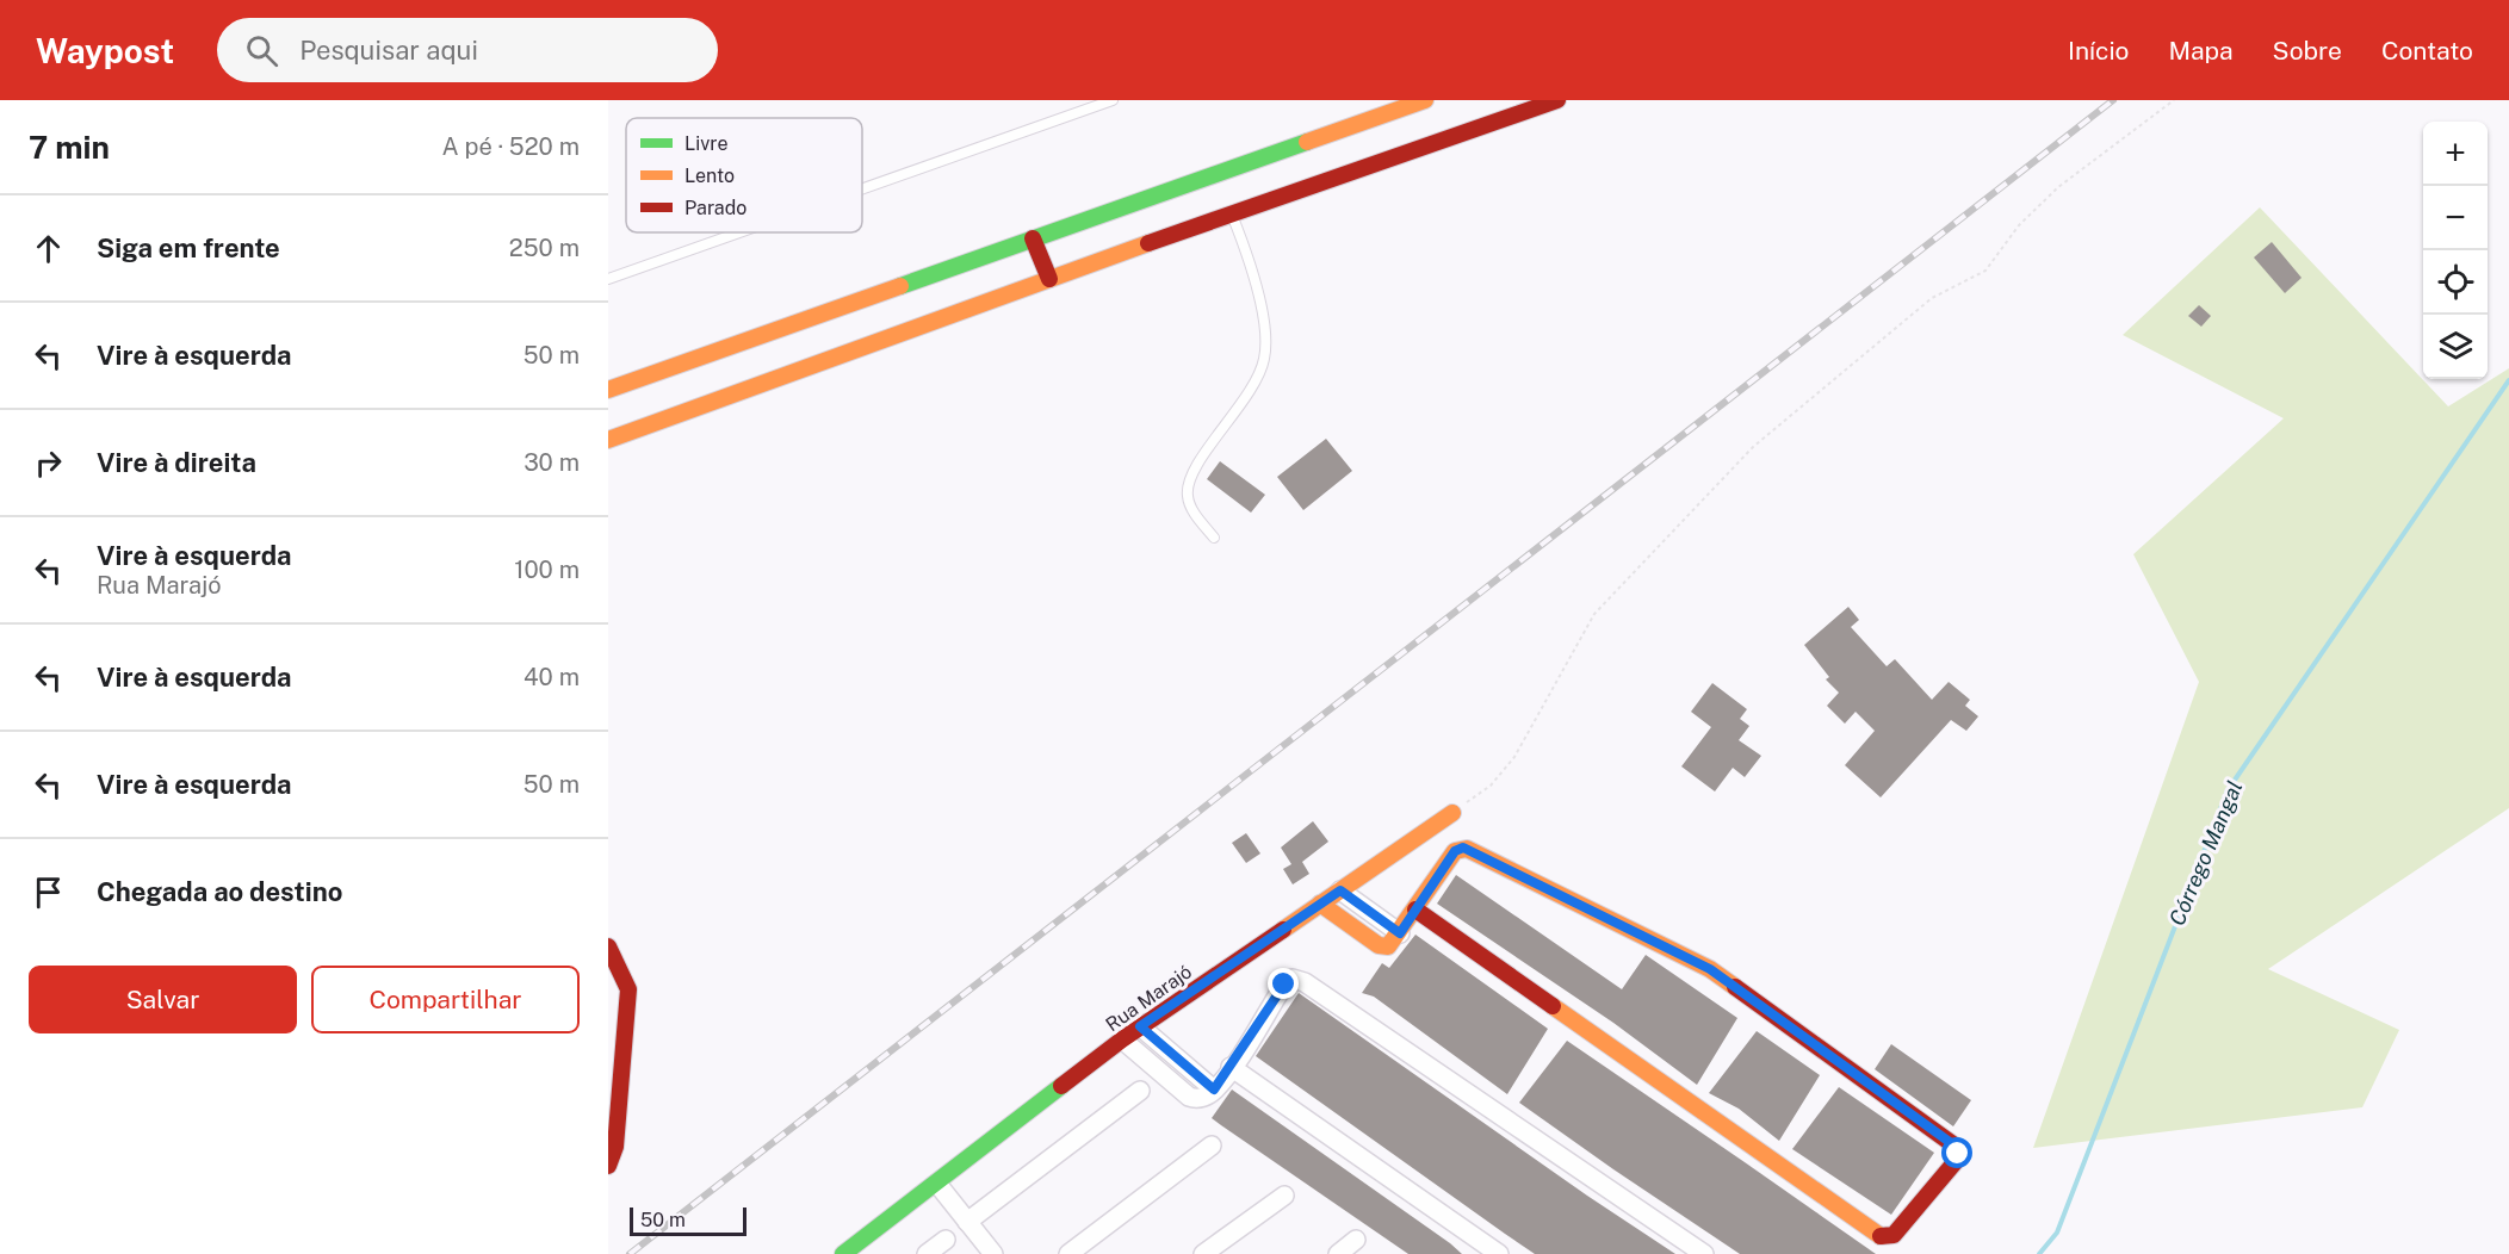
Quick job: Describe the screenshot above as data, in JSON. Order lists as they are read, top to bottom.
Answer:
{
  "streets": {
    "street": ["Rua Marajó"]
  },
  "water": ["Córrego Mangal"],
  "legend": ["Livre", "Lento", "Parado"],
  "scale_bar": "50 m",
  "page": {
    "header": "Waypost",
    "search": "Pesquisar aqui",
    "nav": [
      "Início",
      "Mapa",
      "Sobre",
      "Contato"
    ],
    "heading": ["7 min", "A pé · 520 m"],
    "map_buttons": ["+", "−"],
    "list": [
      ["Siga em frente", "250 m"],
      ["Vire à esquerda", "50 m"],
      ["Vire à direita", "30 m"],
      ["Vire à esquerda", "Rua Marajó", "100 m"],
      ["Vire à esquerda", "40 m"],
      ["Vire à esquerda", "50 m"],
      "Chegada ao destino"
    ],
    "buttons": ["Salvar", "Compartilhar"],
    "scale": "50 m"
  }
}
